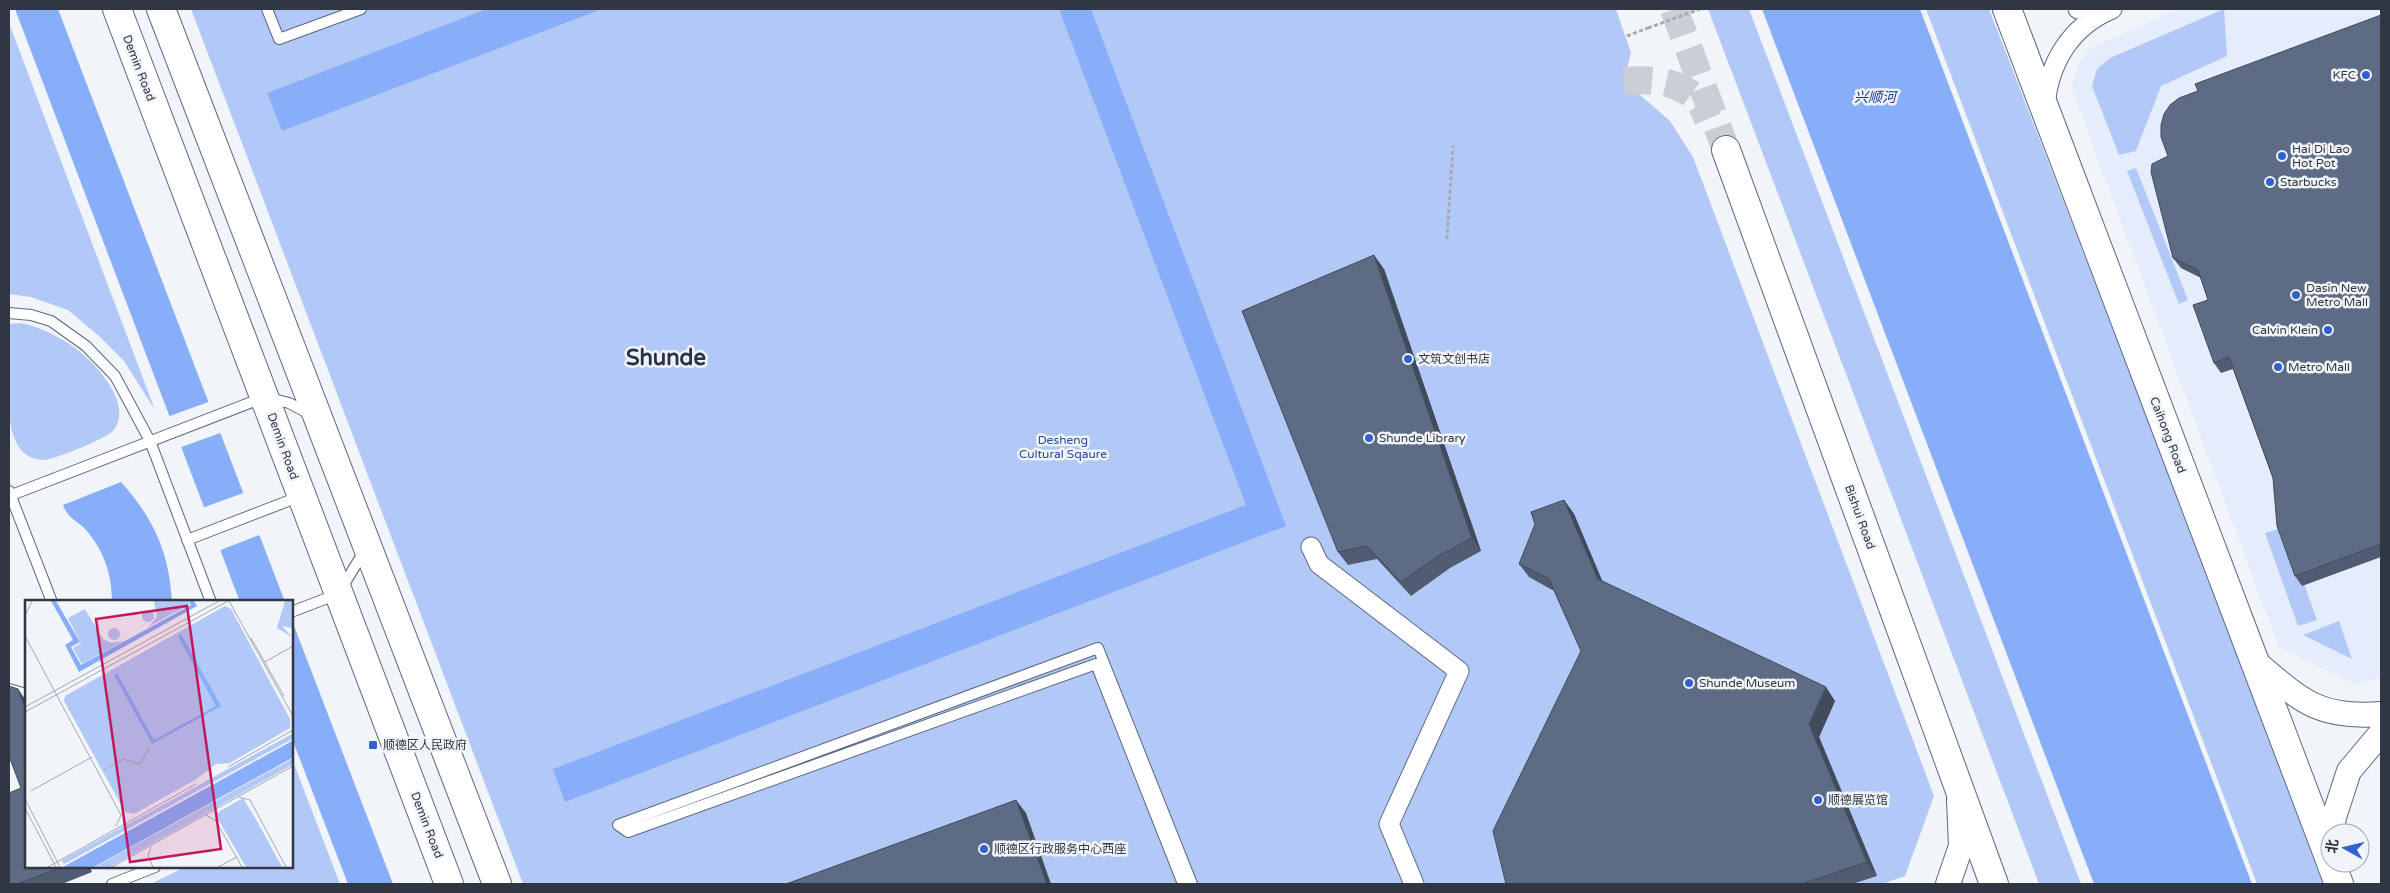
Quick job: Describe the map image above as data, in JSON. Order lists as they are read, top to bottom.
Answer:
{
  "streets": {
    "main road": ["Demin Road", "Caihong Road", "Bishui Road"]
  },
  "districts": ["Shunde"],
  "water": ["兴顺河"],
  "parks": ["Desheng Cultural Sqaure"],
  "places": {
    "other": [
      "KFC",
      "Hai Di Lao Hot Pot",
      "Starbucks",
      "Dasin New Metro Mall",
      "Calvin Klein",
      "文筑文创书店",
      "Metro Mall",
      "Shunde Library",
      "Shunde Museum",
      "顺德展览馆",
      "顺德区行政服务中心西座"
    ],
    "transit": ["顺德区人民政府"]
  },
  "north": "left"
}
